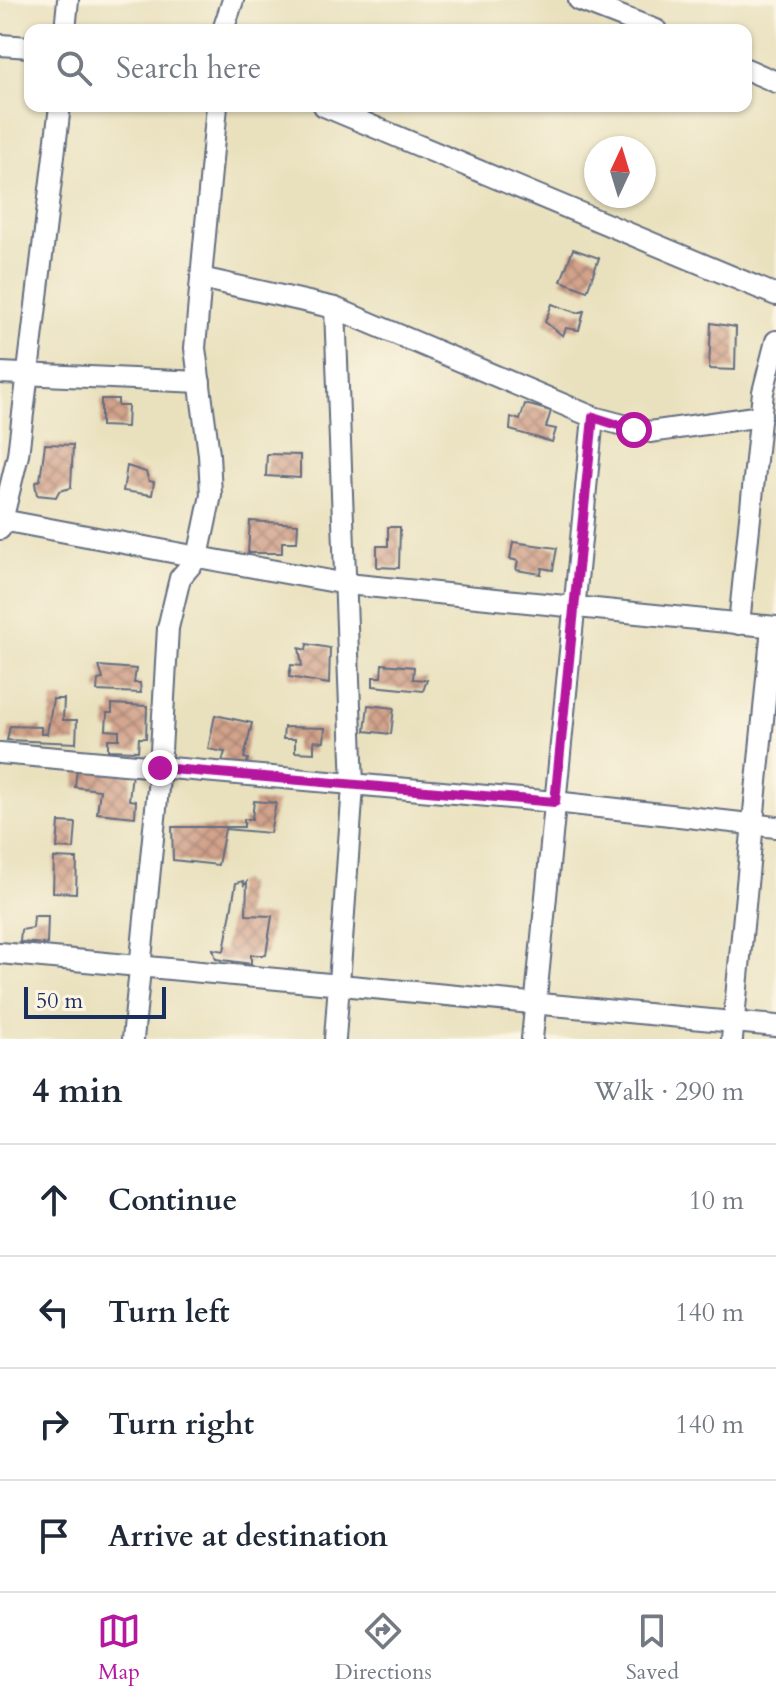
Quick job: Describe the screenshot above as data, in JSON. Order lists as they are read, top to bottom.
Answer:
{
  "scale_bar": "50 m",
  "north": "top",
  "page": {
    "search": "Search here",
    "scale": "50 m",
    "heading": ["4 min", "Walk · 290 m"],
    "list": [
      ["Continue", "10 m"],
      ["Turn left", "140 m"],
      ["Turn right", "140 m"],
      "Arrive at destination"
    ],
    "nav": ["Map", "Directions", "Saved"]
  }
}
